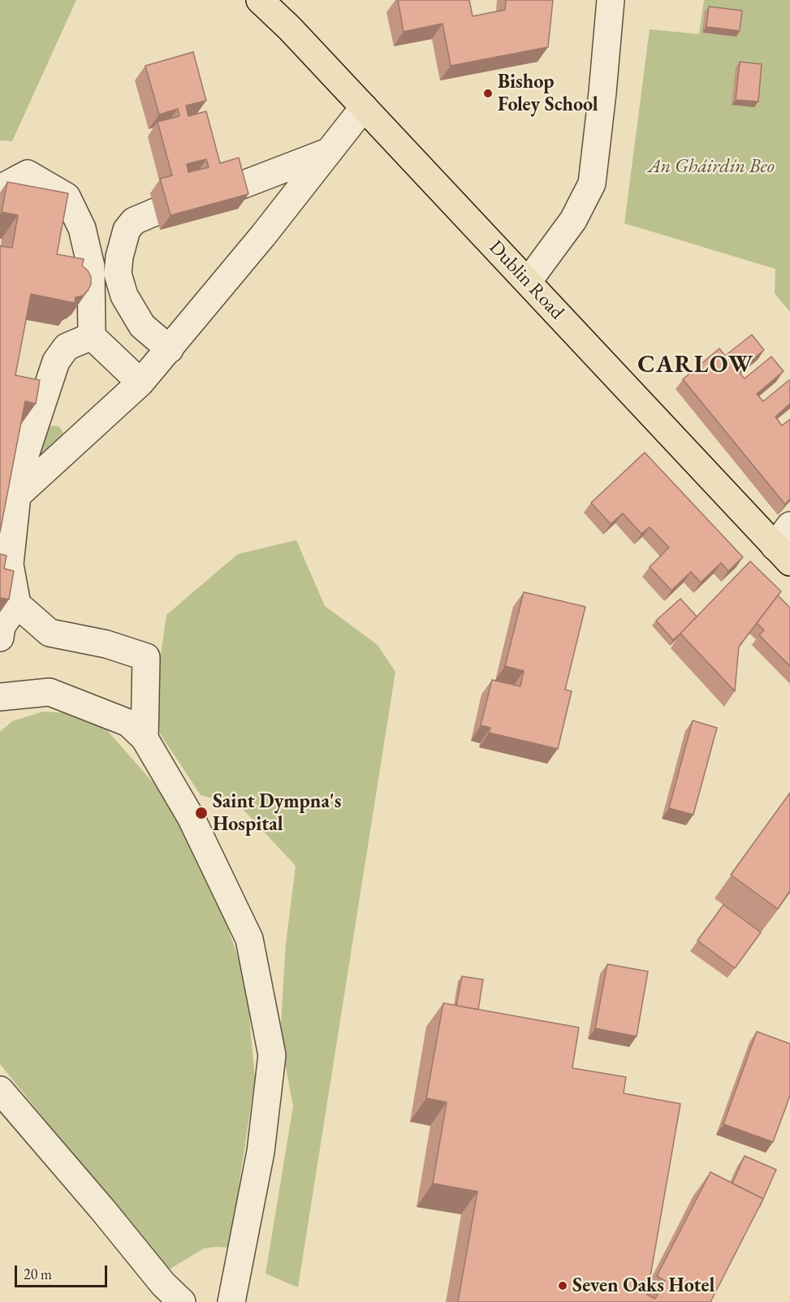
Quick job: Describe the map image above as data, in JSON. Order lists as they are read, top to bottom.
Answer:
{
  "streets": {
    "main road": ["Dublin Road"]
  },
  "districts": ["CARLOW"],
  "parks": ["An Gháirdín Beo"],
  "places": ["Bishop Foley School", "Saint Dympna's Hospital", "Seven Oaks Hotel"],
  "scale_bar": "20 m"
}
